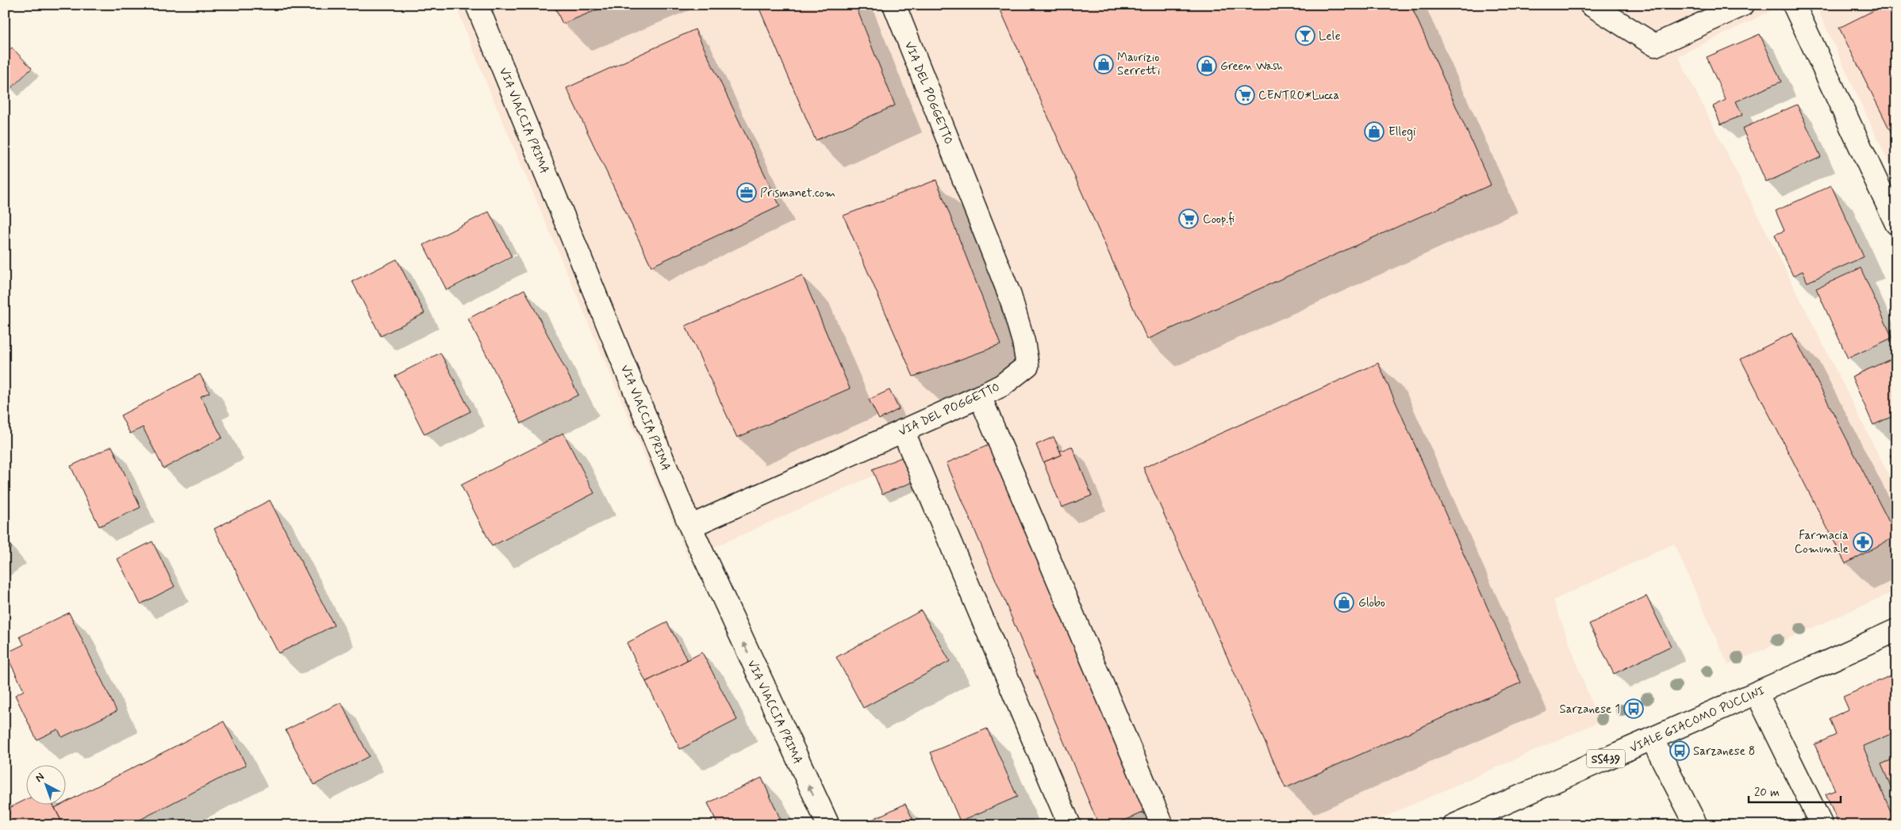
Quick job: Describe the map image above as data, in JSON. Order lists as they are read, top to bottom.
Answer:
{
  "streets": {
    "street": [
      "VIA DEL POGGETTO",
      "VIA VIACCIA PRIMA",
      "VIALE GIACOMO PUCCINI",
      "SS439"
    ]
  },
  "crossings": [
    ["VIA DEL POGGETTO", "VIA VIACCIA PRIMA"]
  ],
  "one_way": ["VIA VIACCIA PRIMA"],
  "places": {
    "bar": ["Lele"],
    "shop": [
      "Maurizio Serretti",
      "Green Wash",
      "Ellegi",
      "Globo"
    ],
    "supermarket": ["CENTRO*Lucca", "Coop.fi"],
    "office": ["Prismanet.com"],
    "pharmacy": ["Farmacia Comunale"],
    "bus stop": ["Sarzanese 1", "Sarzanese 8"]
  },
  "scale_bar": "20 m",
  "north": "top left"
}
